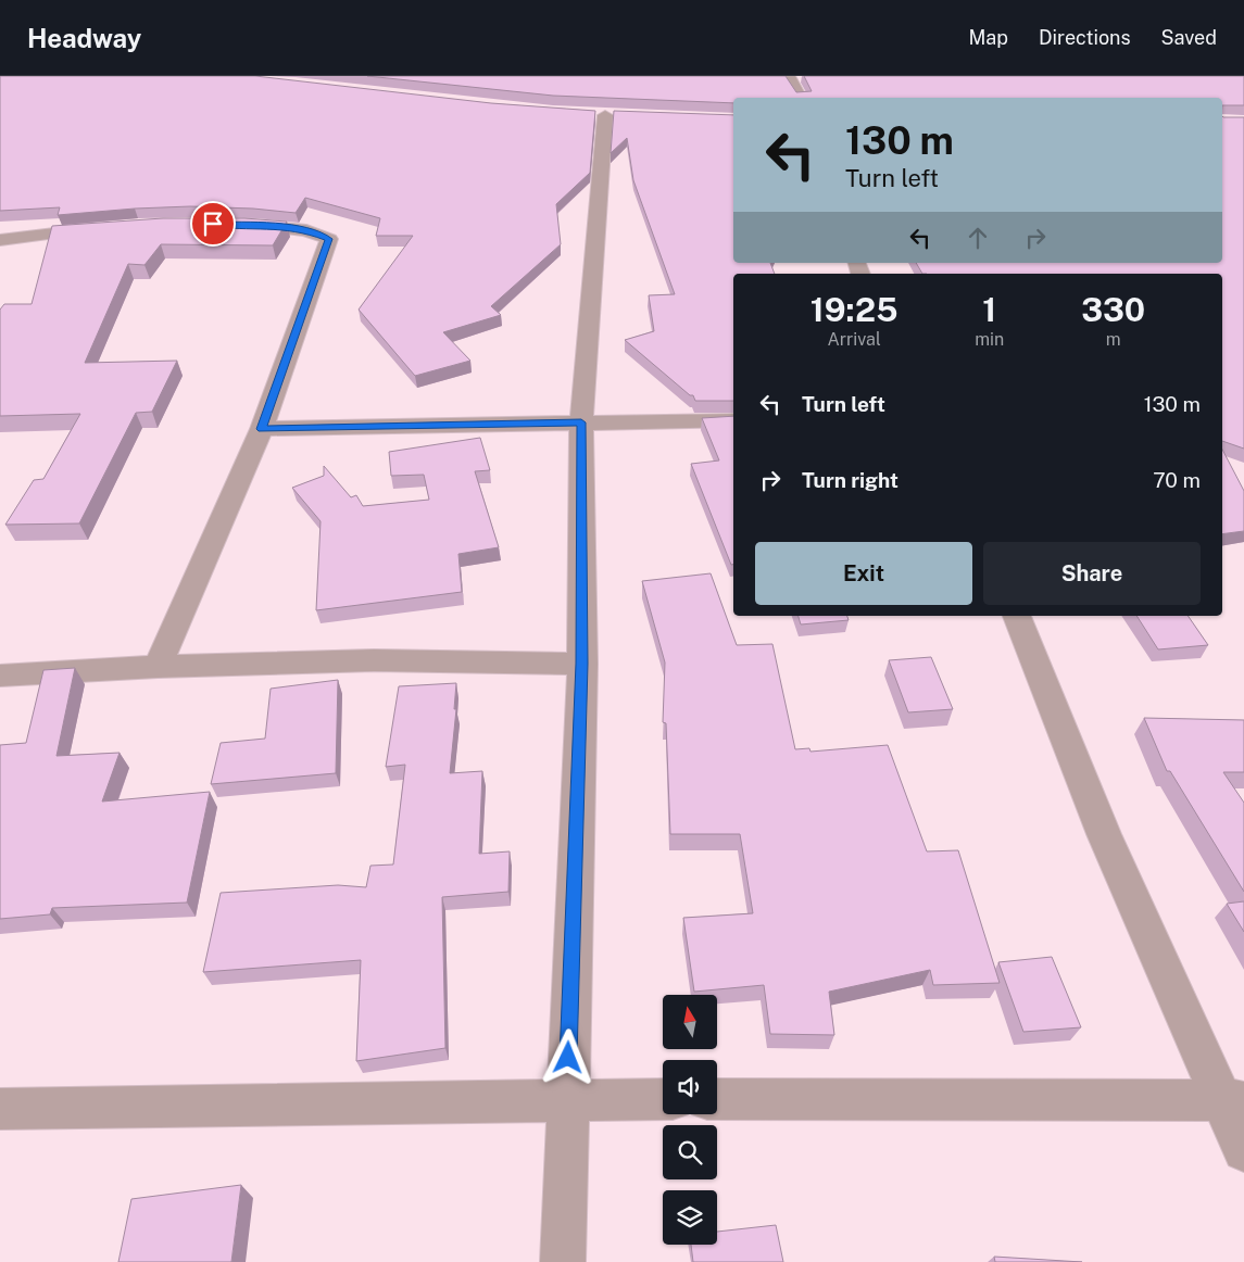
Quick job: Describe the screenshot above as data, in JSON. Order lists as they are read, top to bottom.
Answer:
{
  "north": "top",
  "page": {
    "header": "Headway",
    "nav": ["Map", "Directions", "Saved"],
    "turn": ["130 m", "Turn left"],
    "eta": [
      "19:25",
      "Arrival",
      "1",
      "min",
      "330",
      "m"
    ],
    "list": [
      {
        "name": "Turn left",
        "value": "130 m"
      },
      {
        "name": "Turn right",
        "value": "70 m"
      }
    ],
    "buttons": ["Exit", "Share"]
  }
}
